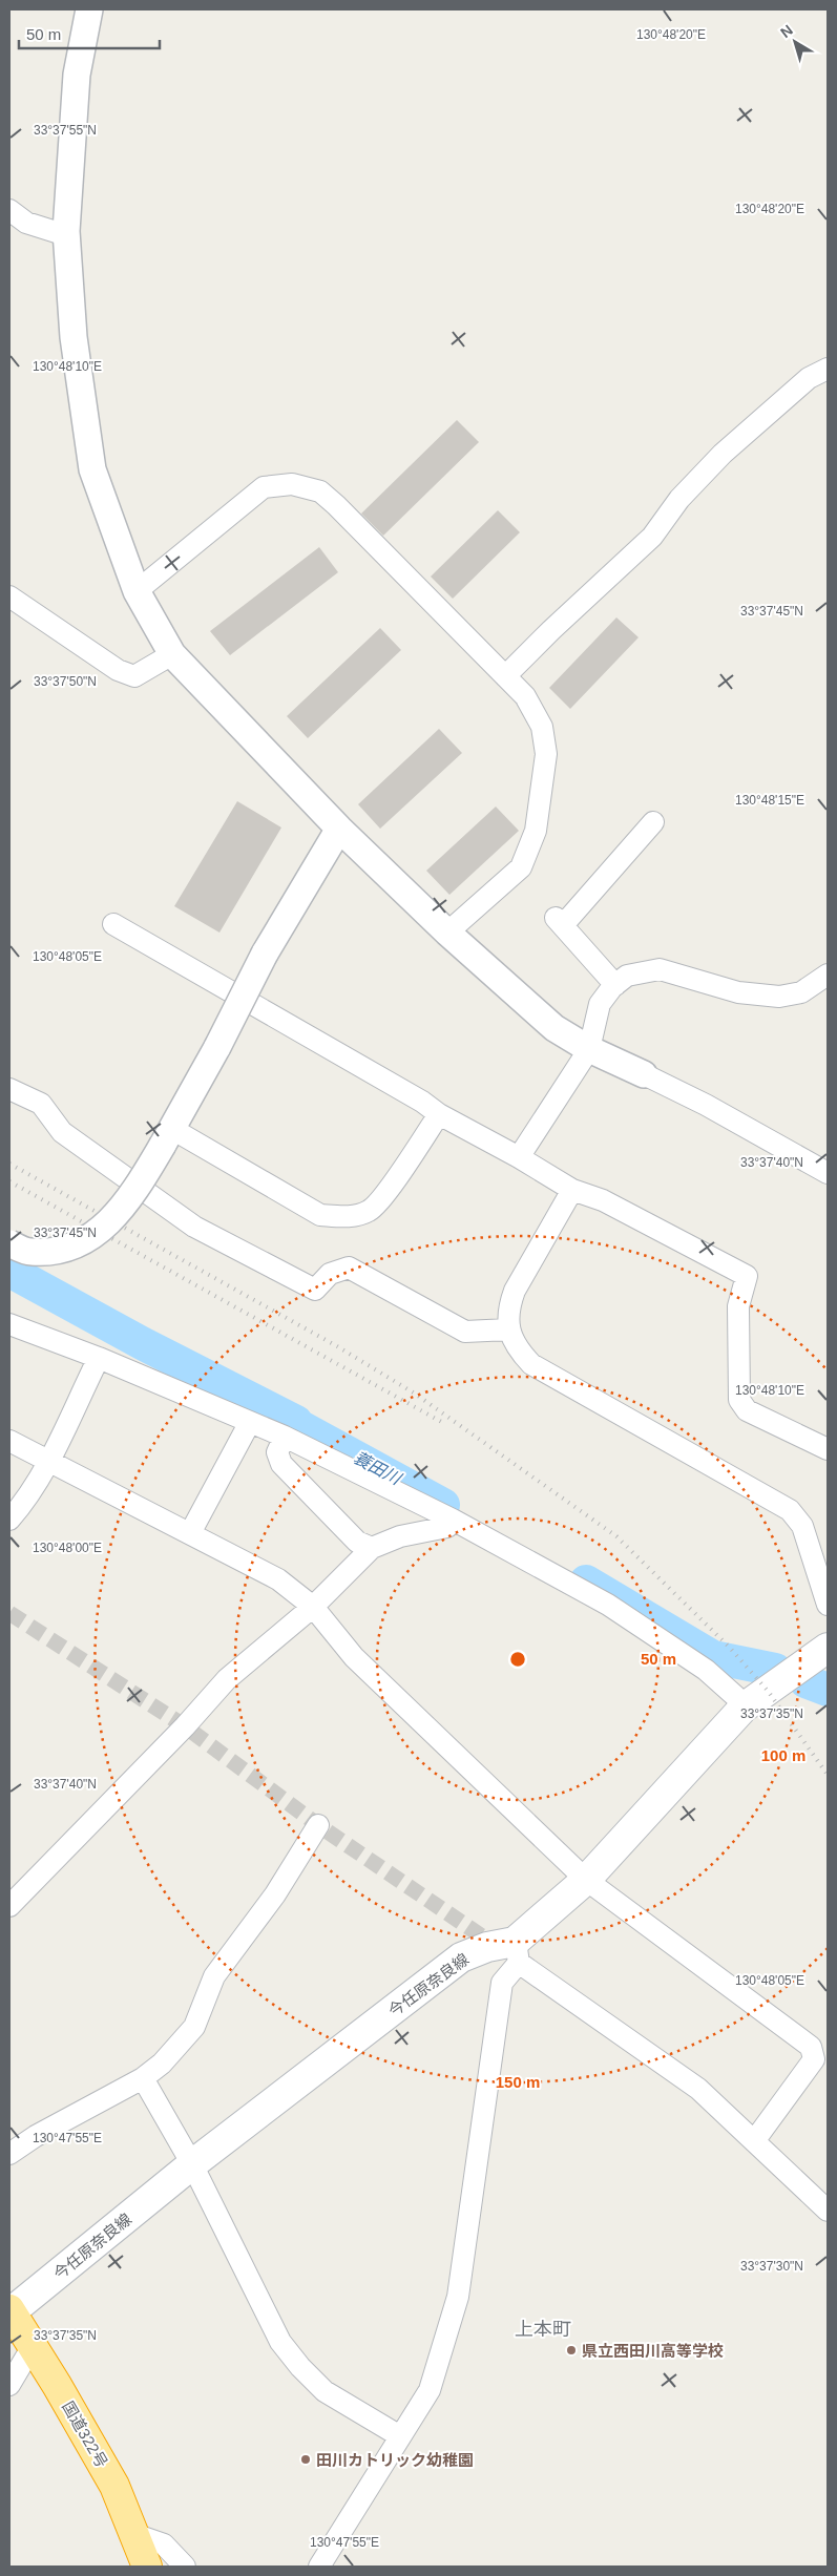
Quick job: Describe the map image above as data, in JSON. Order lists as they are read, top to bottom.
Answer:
{
  "streets": {
    "highway": ["国道322号"],
    "main road": ["今任原奈良線"]
  },
  "crossings": [
    ["今任原奈良線", "国道322号"]
  ],
  "districts": ["上本町"],
  "water": ["蓑田川"],
  "places": ["県立西田川高等学校", "田川カトリック幼稚園"],
  "scale_bar": "50 m",
  "north": "top left",
  "coordinates": [
    "130°48'20\"E",
    "33°37'55\"N",
    "130°48'10\"E",
    "33°37'45\"N",
    "33°37'50\"N",
    "130°48'15\"E",
    "130°48'05\"E",
    "33°37'40\"N",
    "130°48'00\"E",
    "33°37'35\"N",
    "130°47'55\"E",
    "33°37'30\"N"
  ],
  "rings": ["50 m", "100 m", "150 m"]
}
